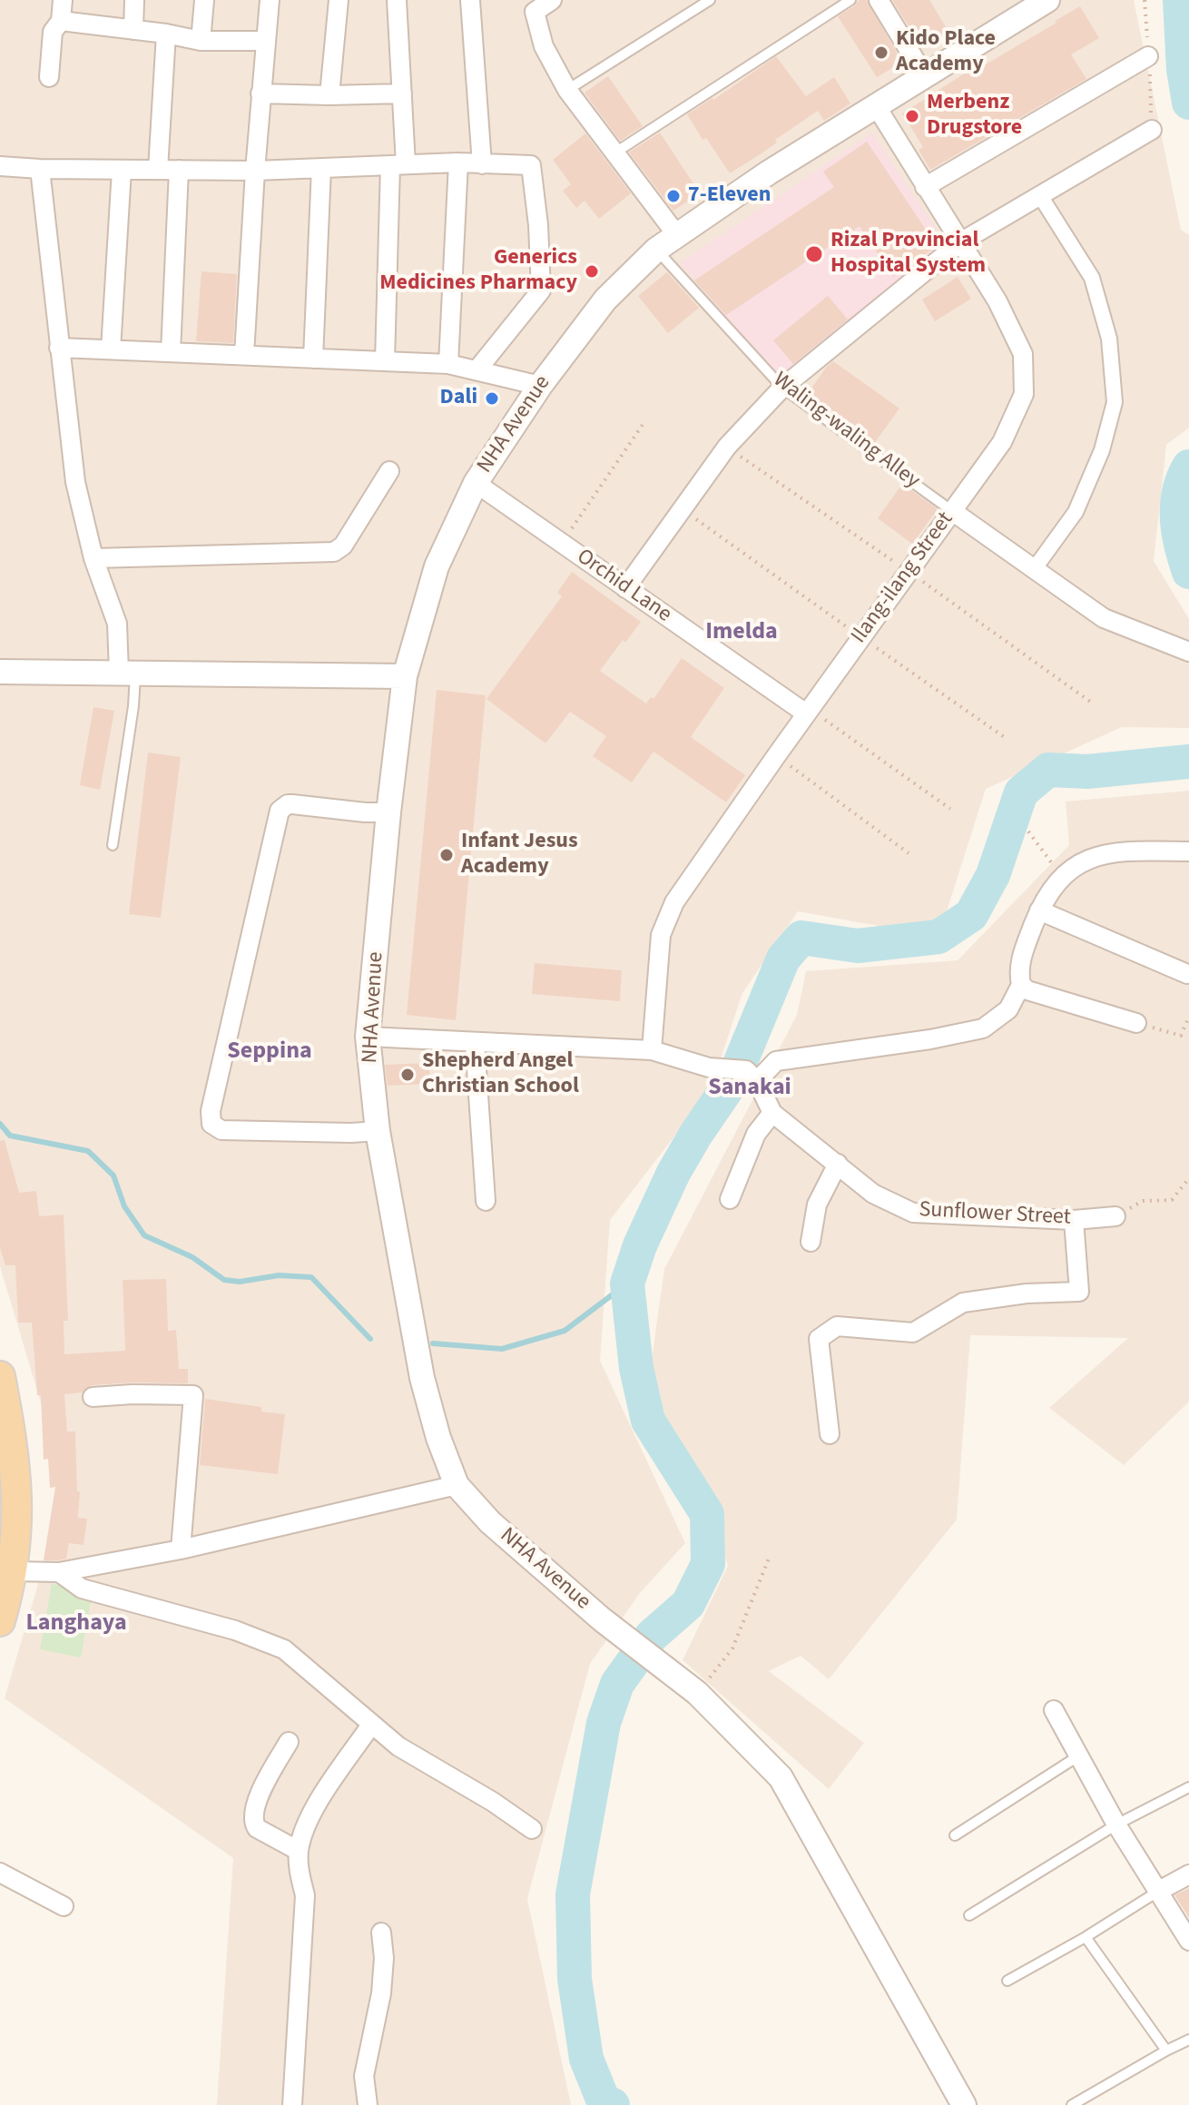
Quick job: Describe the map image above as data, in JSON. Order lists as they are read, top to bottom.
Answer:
{
  "streets": {
    "street": [
      "NHA Avenue",
      "Ilang-ilang Street",
      "Orchid Lane",
      "Sunflower Street"
    ],
    "lane": ["Waling-waling Alley"]
  },
  "crossings": [
    ["NHA Avenue", "Waling-waling Alley"],
    ["NHA Avenue", "Ilang-ilang Street"],
    ["NHA Avenue", "Orchid Lane"],
    ["Waling-waling Alley", "Ilang-ilang Street"],
    ["Ilang-ilang Street", "Orchid Lane"]
  ],
  "districts": [
    "Imelda",
    "Seppina",
    "Sanakai",
    "Langhaya"
  ],
  "places": [
    "Kido Place Academy",
    "Merbenz Drugstore",
    "7-Eleven",
    "Rizal Provincial Hospital System",
    "Generics Medicines Pharmacy",
    "Dali",
    "Infant Jesus Academy",
    "Shepherd Angel Christian School"
  ]
}
